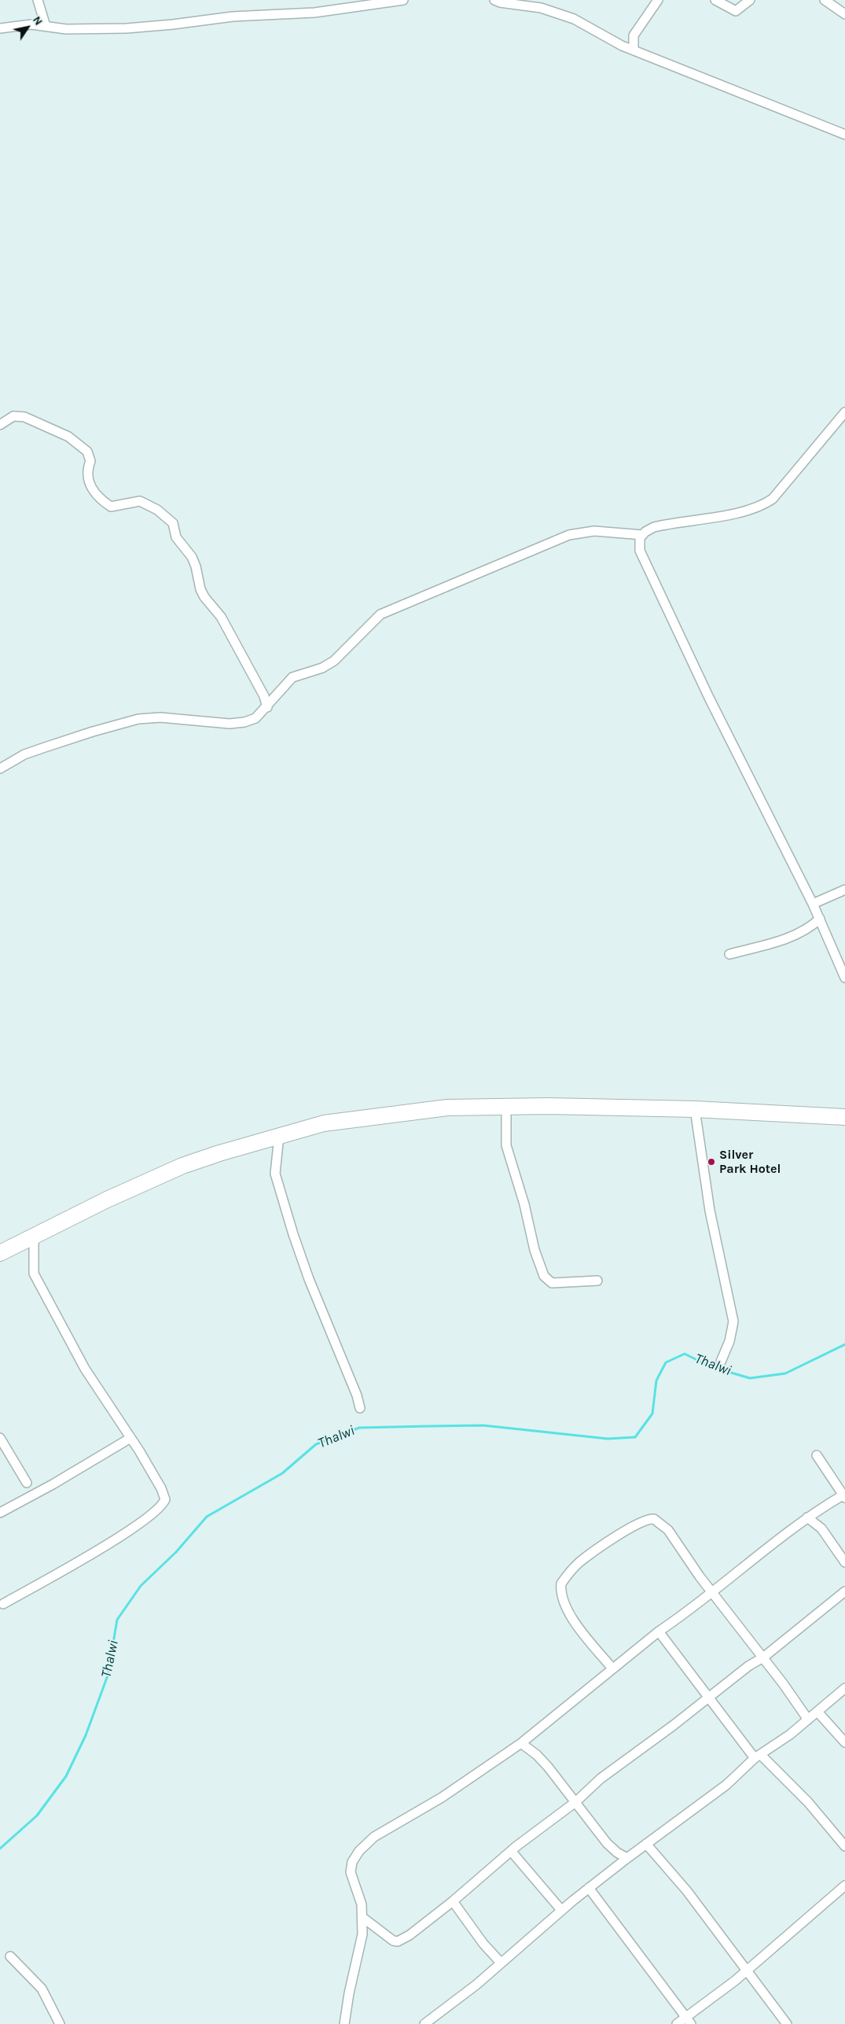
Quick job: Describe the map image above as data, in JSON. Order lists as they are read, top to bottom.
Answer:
{
  "water": ["Thalwi"],
  "places": ["Silver Park Hotel"],
  "north": "top right"
}
